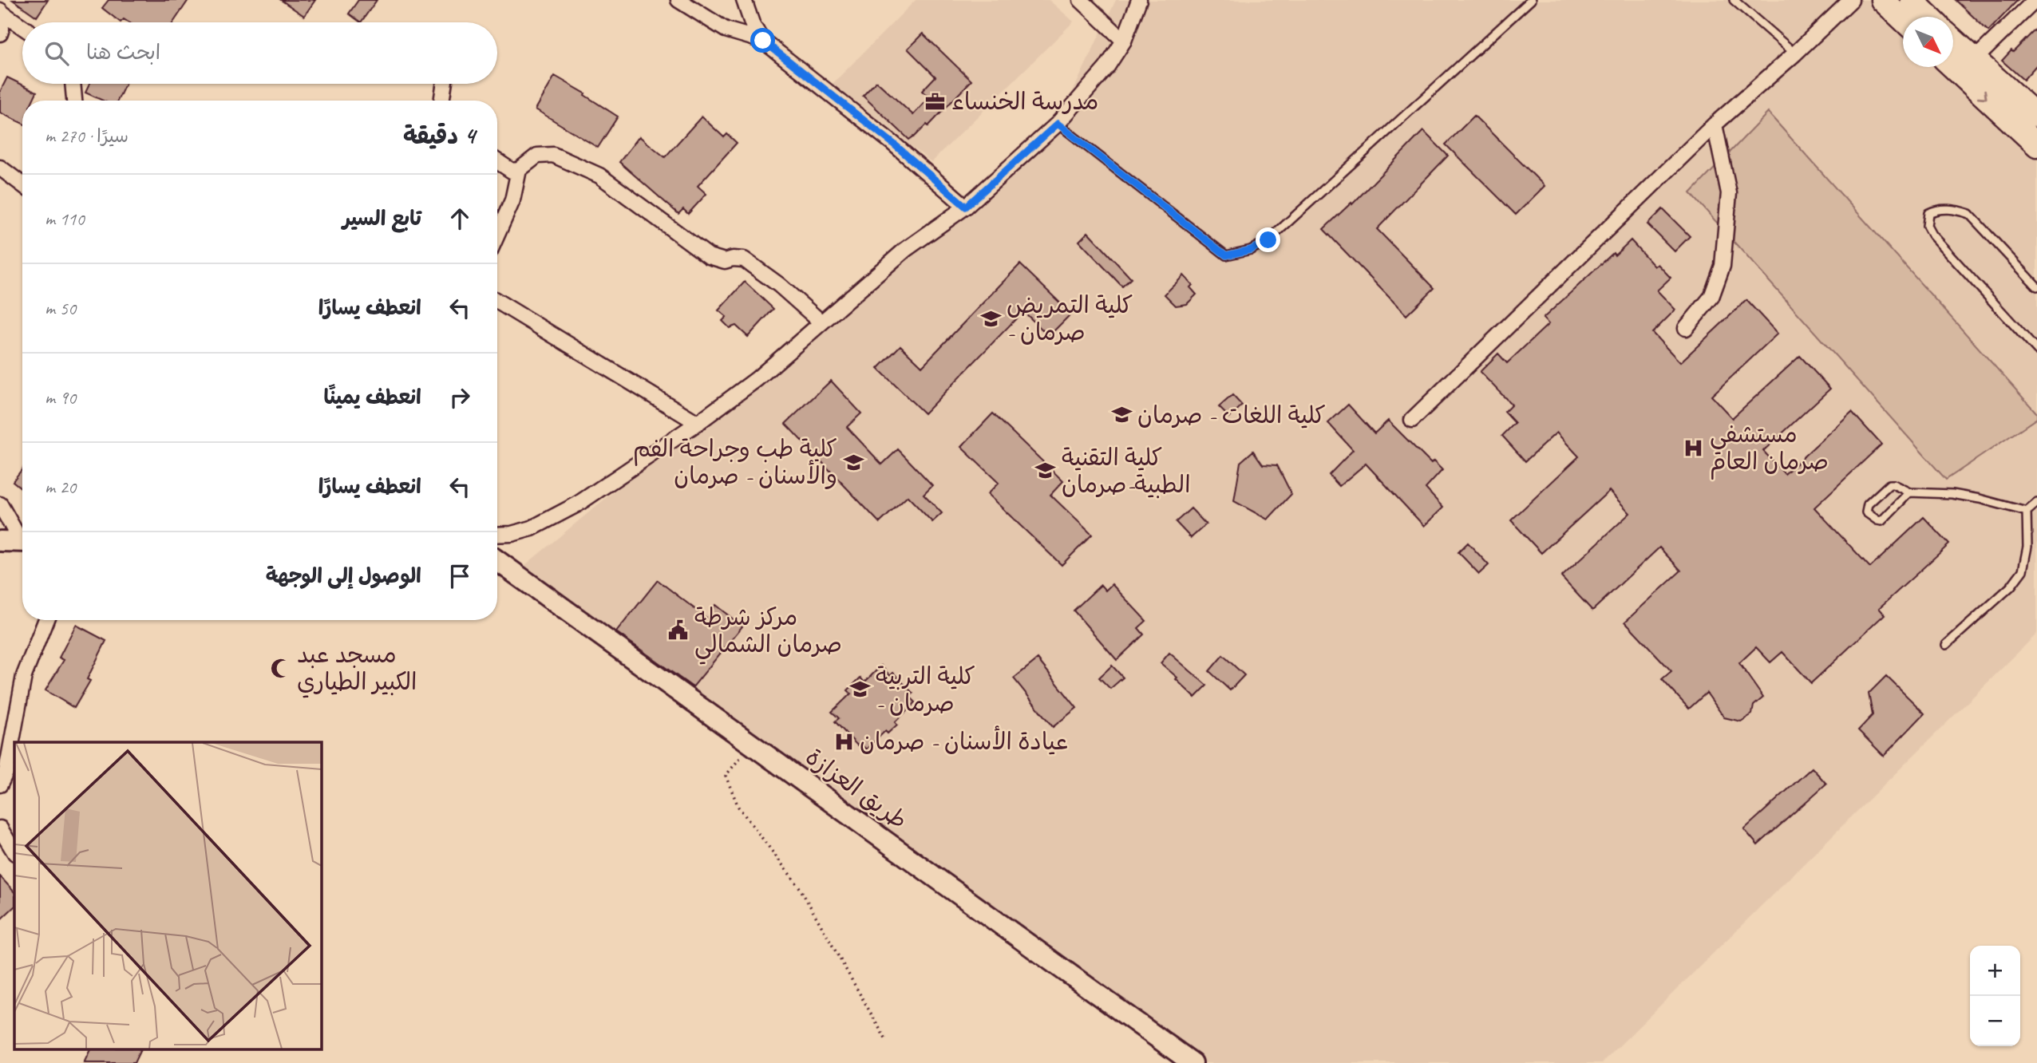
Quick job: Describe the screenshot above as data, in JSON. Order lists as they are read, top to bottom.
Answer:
{
  "streets": {
    "street": ["طريق العزازة"]
  },
  "places": {
    "office": ["مدرسة الخنساء"],
    "school or university": [
      "كلية التمريض - صرمان",
      "كلية اللغات - صرمان",
      "كلية طب وجراحة الفم والأسنان - صرمان",
      "كلية التقنية الطبية-صرمان",
      "كلية التربية - صرمان"
    ],
    "hospital": ["مستشفي صرمان العام", "عيادة الأسنان - صرمان"],
    "public building": ["مركز شرطة صرمان الشمالي"],
    "mosque": ["مسجد عبد الكبير الطياري"]
  },
  "north": "bottom right",
  "page": {
    "search": "ابحث هنا",
    "heading": ["4 دقيقة", "سيرًا · 270 m"],
    "list": [
      ["تابع السير", "110 m"],
      ["انعطف يسارًا", "50 m"],
      ["انعطف يمينًا", "90 m"],
      ["انعطف يسارًا", "20 m"],
      "الوصول إلى الوجهة"
    ],
    "map_buttons": ["+", "−"]
  }
}
